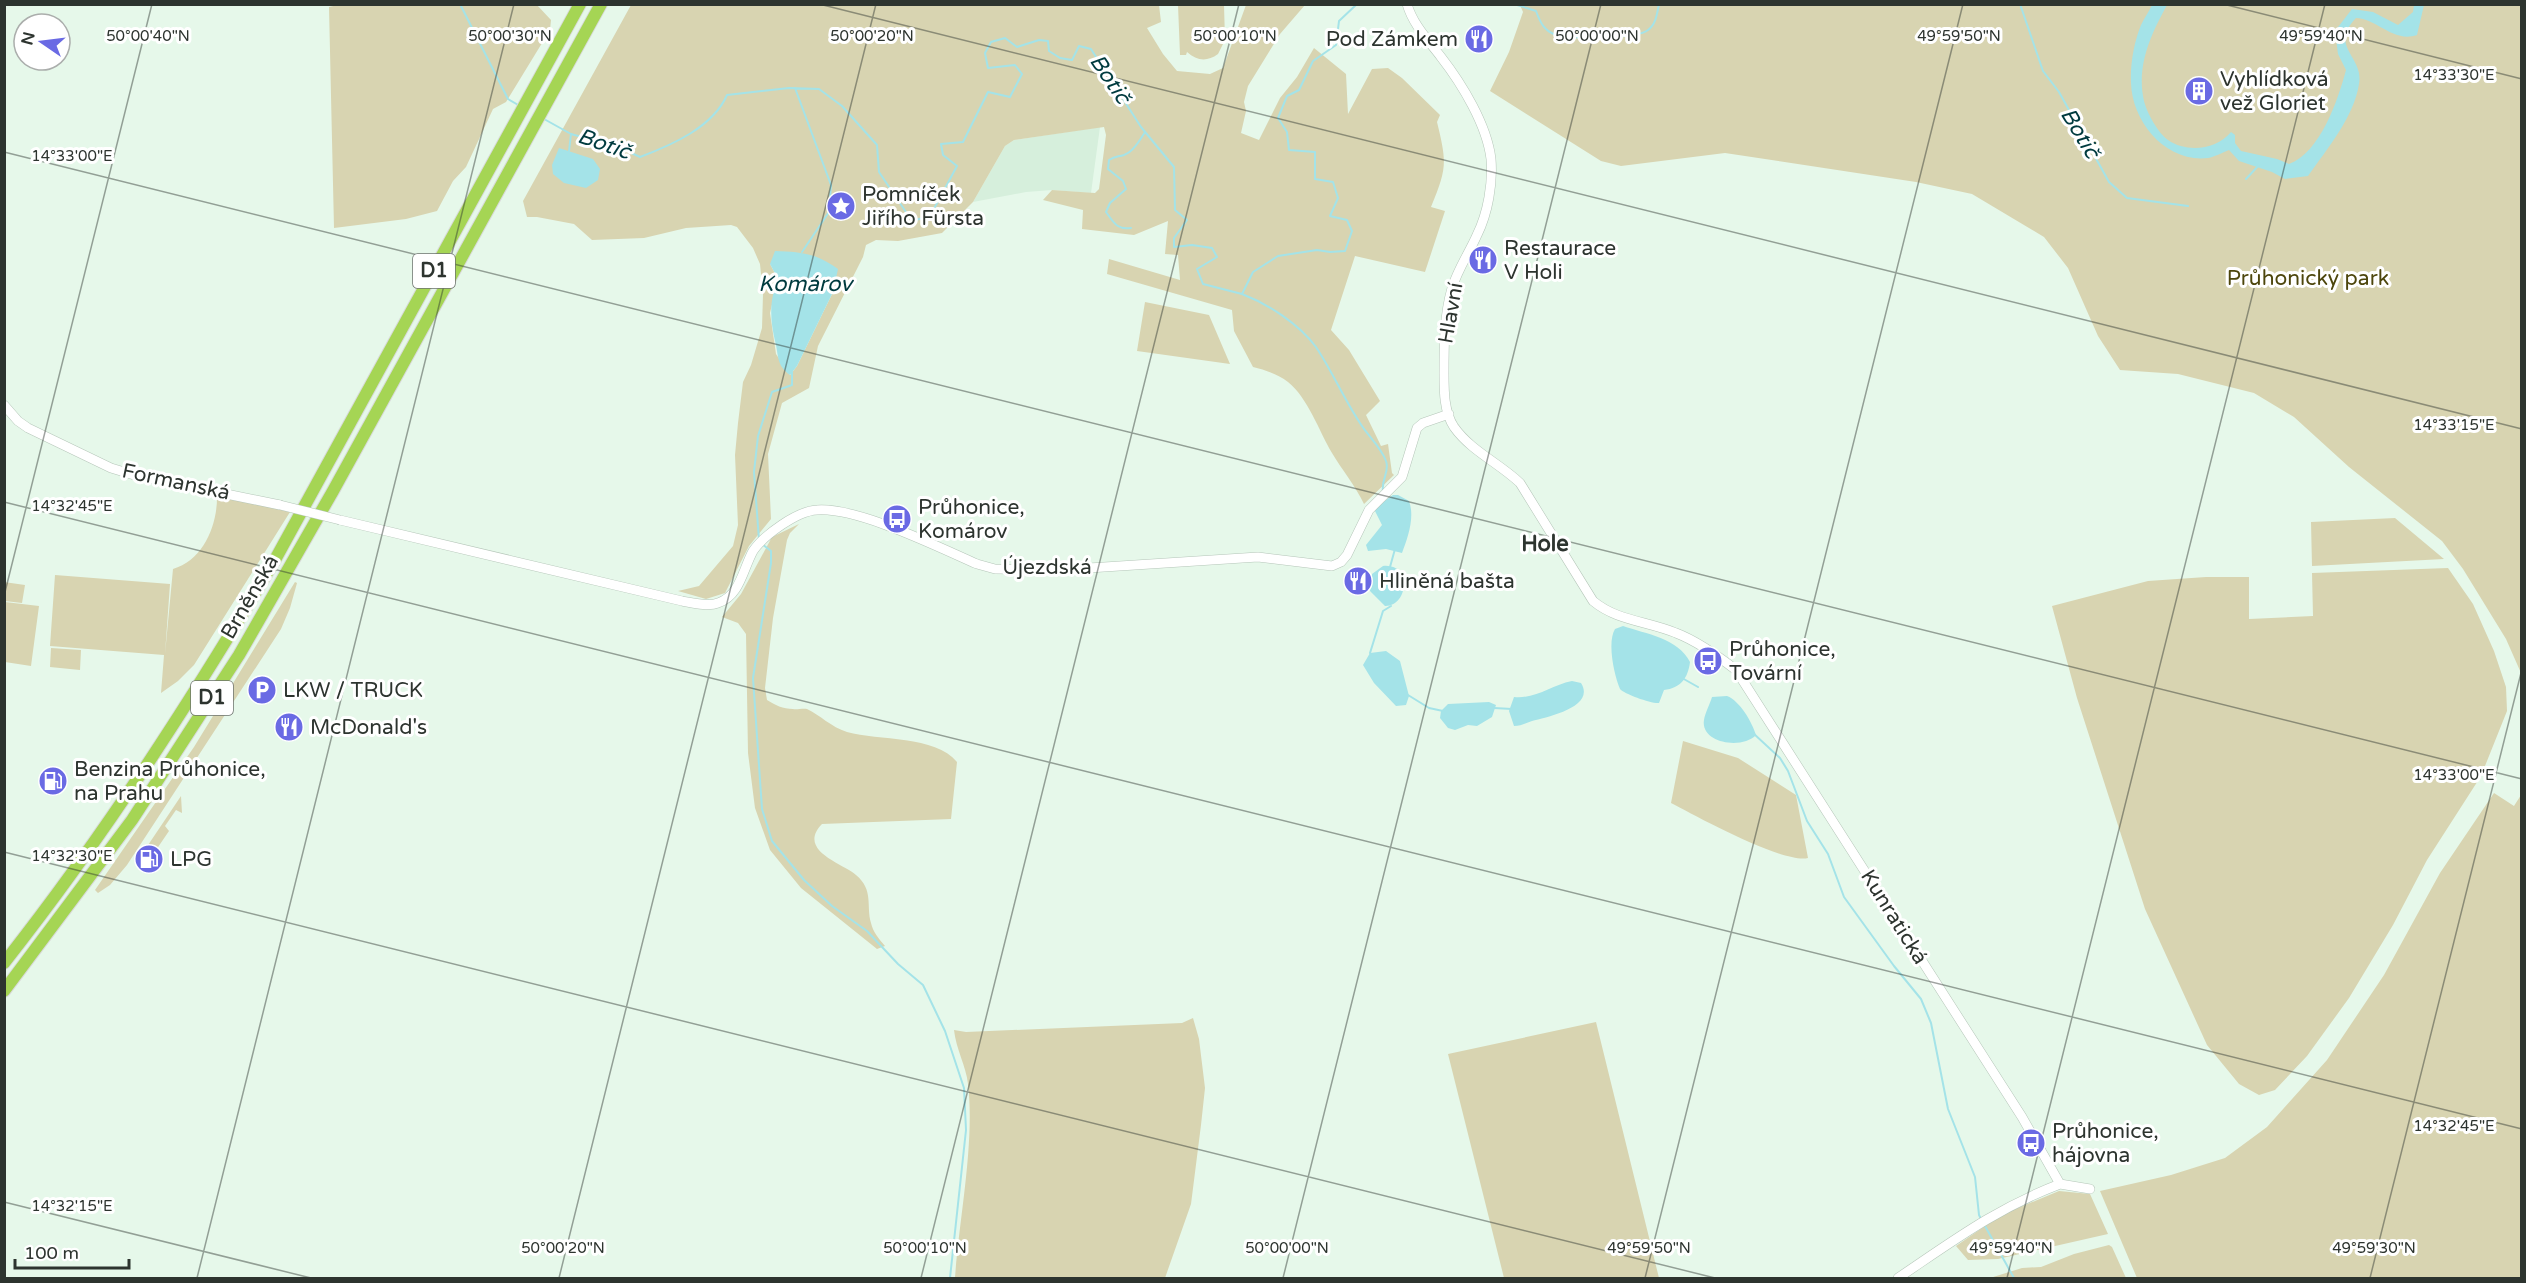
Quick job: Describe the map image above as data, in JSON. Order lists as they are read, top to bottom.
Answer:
{
  "streets": {
    "highway": ["D1", "Brněnská"],
    "street": [
      "Hlavní",
      "Formanská",
      "Újezdská",
      "Kunratická"
    ]
  },
  "crossings": [
    ["Hlavní", "Újezdská"],
    ["Hlavní", "Kunratická"],
    ["Formanská", "Újezdská"]
  ],
  "districts": ["Hole"],
  "water": ["Botič", "Komárov"],
  "parks": ["Průhonický park"],
  "places": {
    "restaurant": [
      "Pod Zámkem",
      "Restaurace V Holi",
      "Hliněná bašta",
      "McDonald's"
    ],
    "building": ["Vyhlídková vež Gloriet"],
    "place": ["Pomníček Jiřího Fürsta"],
    "bus stop": ["Průhonice, Komárov", "Průhonice, Tovární", "Průhonice, hájovna"],
    "parking": ["LKW / TRUCK"],
    "fuel station": ["Benzina Průhonice, na Prahu", "LPG"]
  },
  "scale_bar": "100 m",
  "north": "left",
  "coordinates": [
    "50°00'40\"N",
    "50°00'30\"N",
    "50°00'20\"N",
    "50°00'10\"N",
    "50°00'00\"N",
    "49°59'50\"N",
    "49°59'40\"N",
    "14°33'30\"E",
    "14°33'00\"E",
    "14°33'15\"E",
    "14°32'45\"E",
    "14°32'30\"E",
    "14°32'15\"E",
    "49°59'30\"N"
  ]
}
